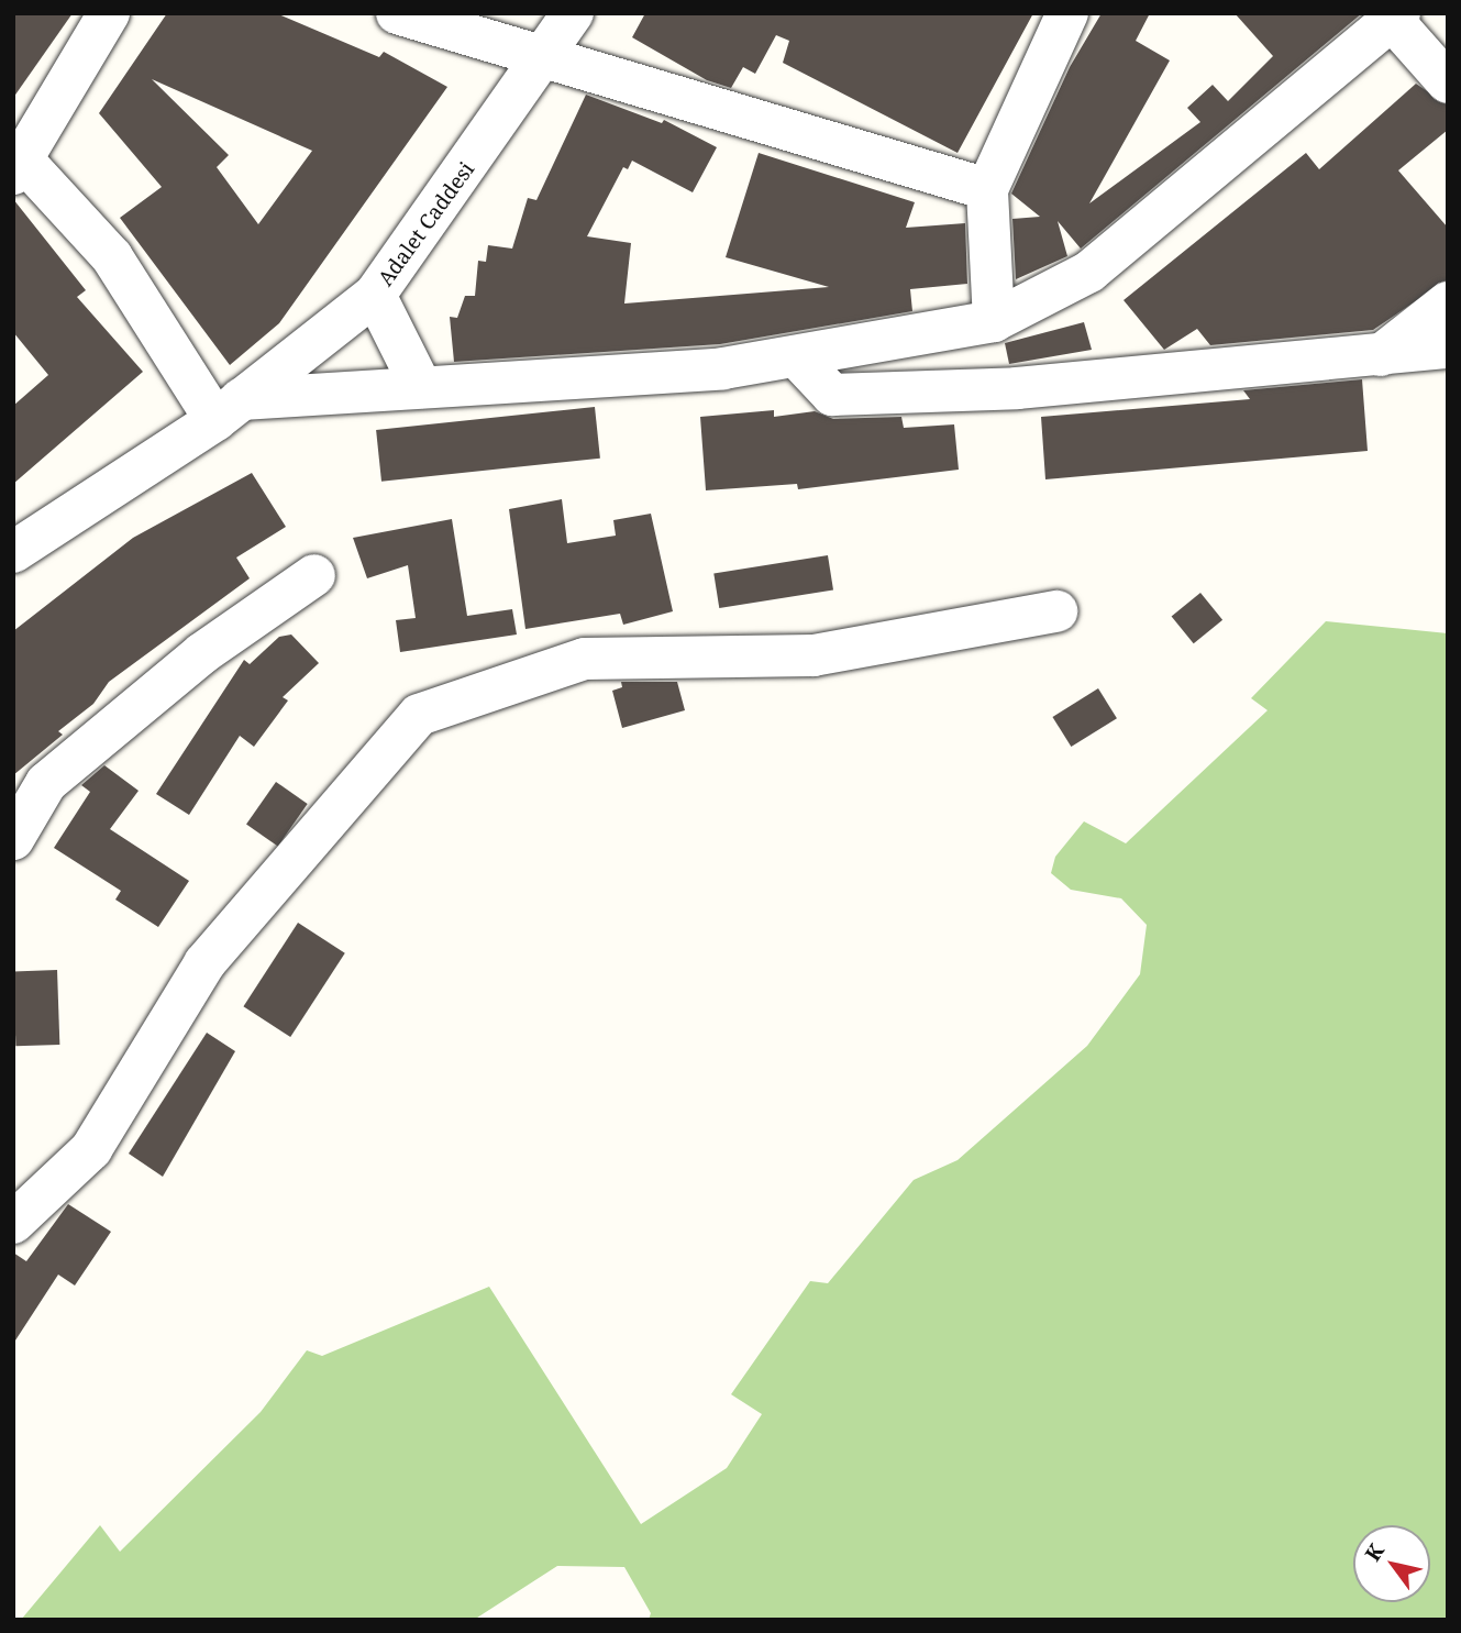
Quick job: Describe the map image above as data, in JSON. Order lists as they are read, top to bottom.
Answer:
{
  "streets": {
    "street": ["Adalet Caddesi"]
  },
  "north": "top left"
}
